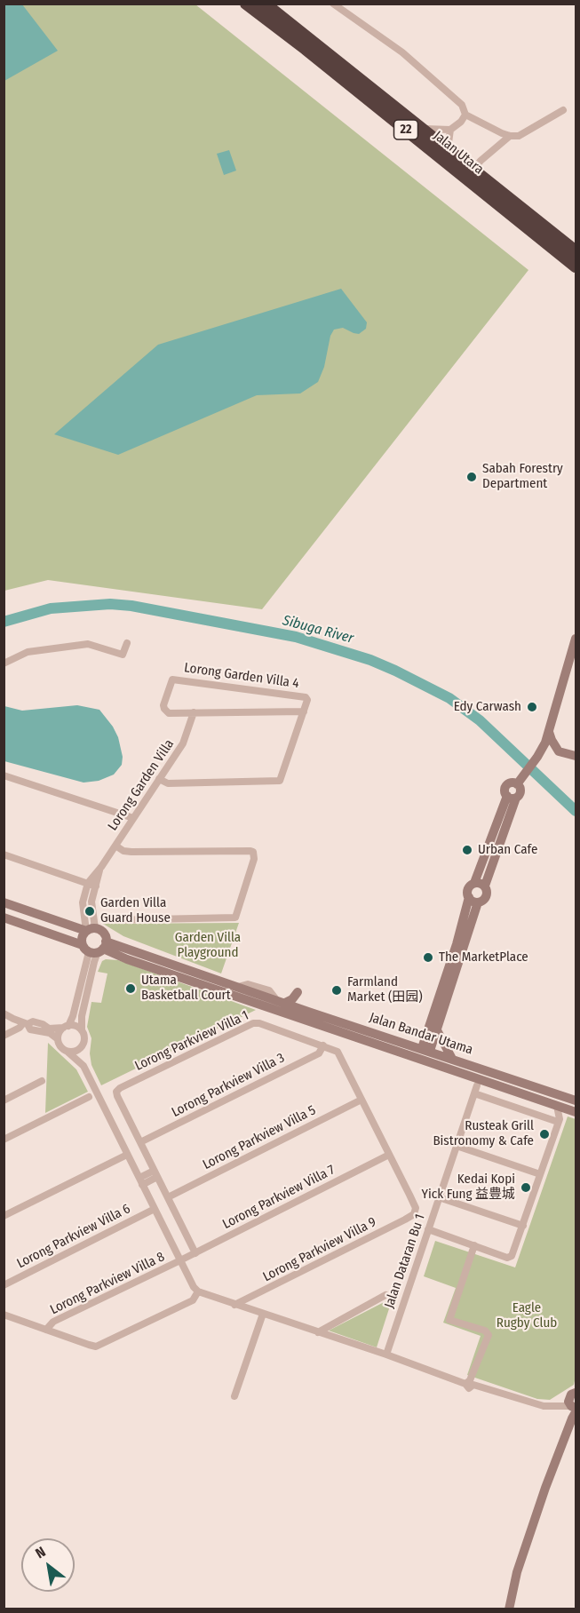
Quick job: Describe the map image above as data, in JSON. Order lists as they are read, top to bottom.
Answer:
{
  "streets": {
    "highway": ["22", "Jalan Utara"],
    "street": [
      "Lorong Garden Villa 4",
      "Lorong Garden Villa",
      "Jalan Bandar Utama",
      "Lorong Parkview Villa 1",
      "Lorong Parkview Villa 3",
      "Lorong Parkview Villa 5",
      "Lorong Parkview Villa 7",
      "Lorong Parkview Villa 6",
      "Lorong Parkview Villa 9",
      "Jalan Dataran Bu 1",
      "Lorong Parkview Villa 8"
    ]
  },
  "crossings": [
    ["22", "Jalan Utara"],
    ["Lorong Garden Villa 4", "Lorong Garden Villa"],
    ["Lorong Parkview Villa 1", "Lorong Parkview Villa 3"],
    ["Lorong Parkview Villa 1", "Lorong Parkview Villa 5"],
    ["Lorong Parkview Villa 1", "Lorong Parkview Villa 7"],
    ["Lorong Parkview Villa 1", "Lorong Parkview Villa 9"],
    ["Lorong Parkview Villa 7", "Lorong Parkview Villa 8"]
  ],
  "water": ["Sibuga River"],
  "parks": ["Garden Villa Playground", "Eagle Rugby Club"],
  "places": [
    "Sabah Forestry Department",
    "Edy Carwash",
    "Urban Cafe",
    "Garden Villa Guard House",
    "The MarketPlace",
    "Utama Basketball Court",
    "Farmland Market (田园)",
    "Rusteak Grill Bistronomy & Cafe",
    "Kedai Kopi Yick Fung 益豊城"
  ],
  "north": "top left"
}
